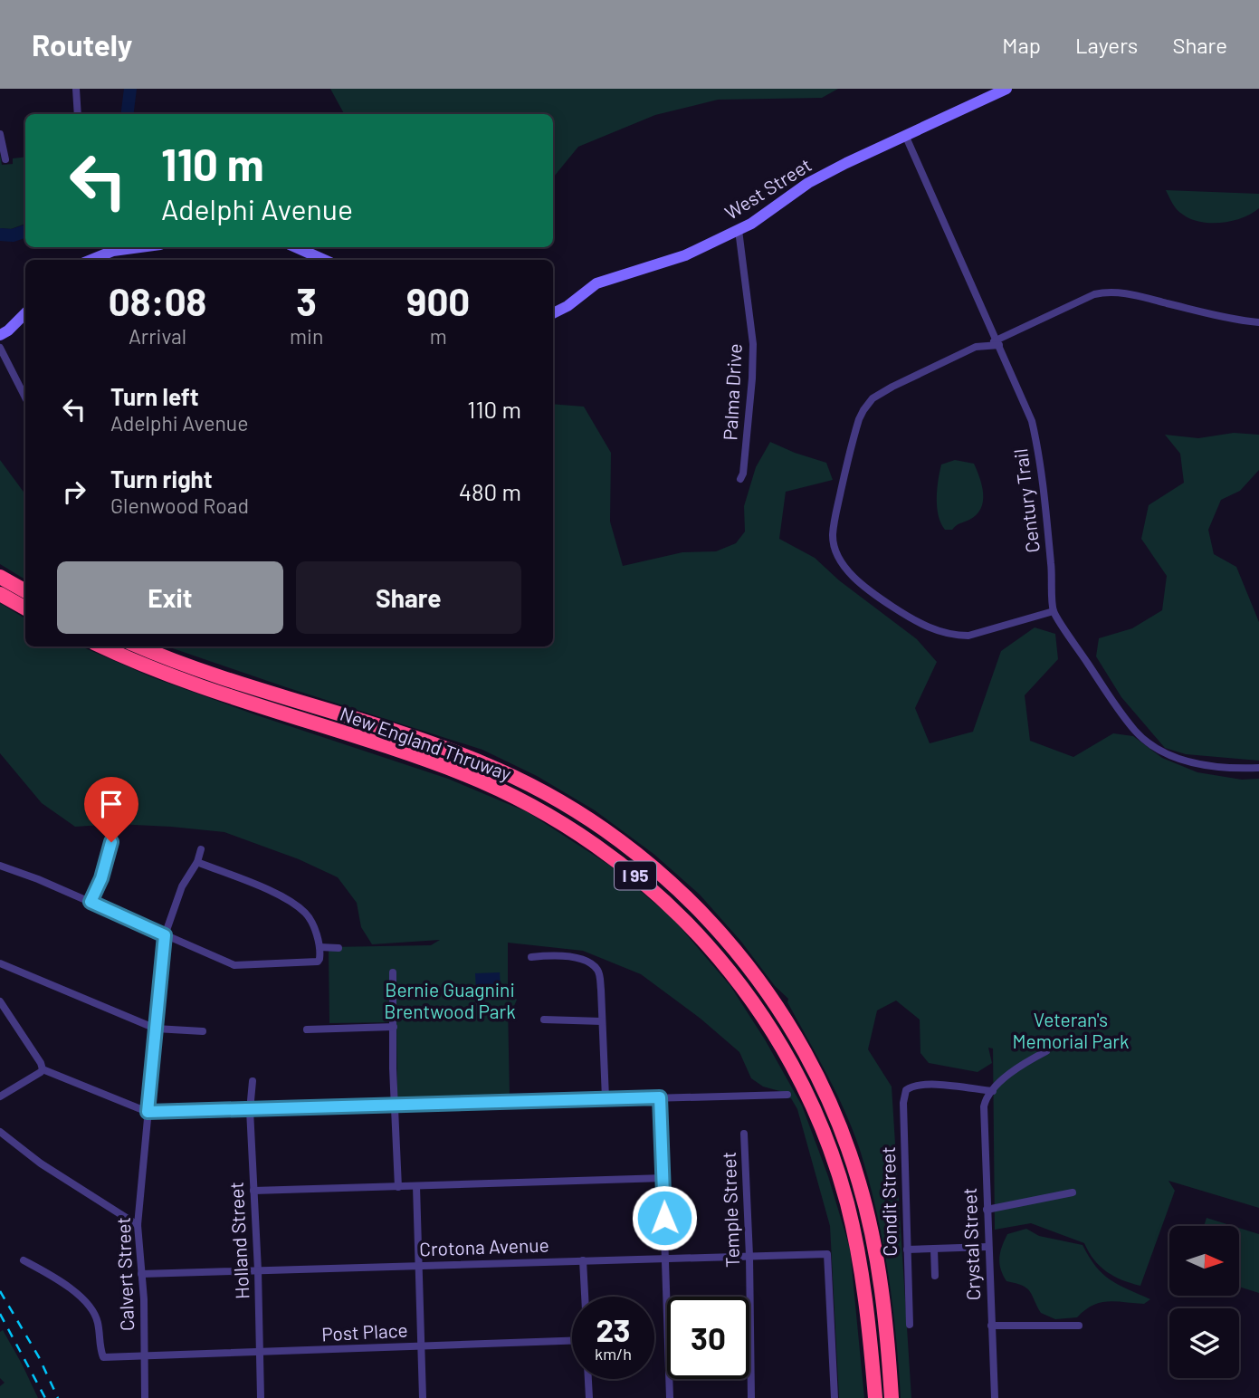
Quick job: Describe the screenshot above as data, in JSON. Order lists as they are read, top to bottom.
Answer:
{
  "streets": {
    "highway": ["New England Thruway", "I 95"],
    "street": [
      "West Street",
      "Palma Drive",
      "Century Trail",
      "Condit Street",
      "Temple Street",
      "Holland Street",
      "Crystal Street",
      "Crotona Avenue",
      "Calvert Street",
      "Post Place"
    ]
  },
  "crossings": [
    ["West Street", "Palma Drive"],
    ["West Street", "Century Trail"],
    ["Condit Street", "Crystal Street"],
    ["Temple Street", "Crotona Avenue"],
    ["Holland Street", "Crotona Avenue"],
    ["Holland Street", "Post Place"],
    ["Crotona Avenue", "Calvert Street"],
    ["Calvert Street", "Post Place"]
  ],
  "parks": ["Bernie Guagnini Brentwood Park", "Veteran's Memorial Park"],
  "north": "right",
  "page": {
    "header": "Routely",
    "nav": ["Map", "Layers", "Share"],
    "turn": ["110 m", "Adelphi Avenue"],
    "eta": [
      "08:08",
      "Arrival",
      "3",
      "min",
      "900",
      "m"
    ],
    "list": [
      {
        "name": "Turn left",
        "note": "Adelphi Avenue",
        "value": "110 m"
      },
      {
        "name": "Turn right",
        "note": "Glenwood Road",
        "value": "480 m"
      }
    ],
    "buttons": ["Exit", "Share"],
    "speed": "23 km/h",
    "limit": "30"
  }
}
